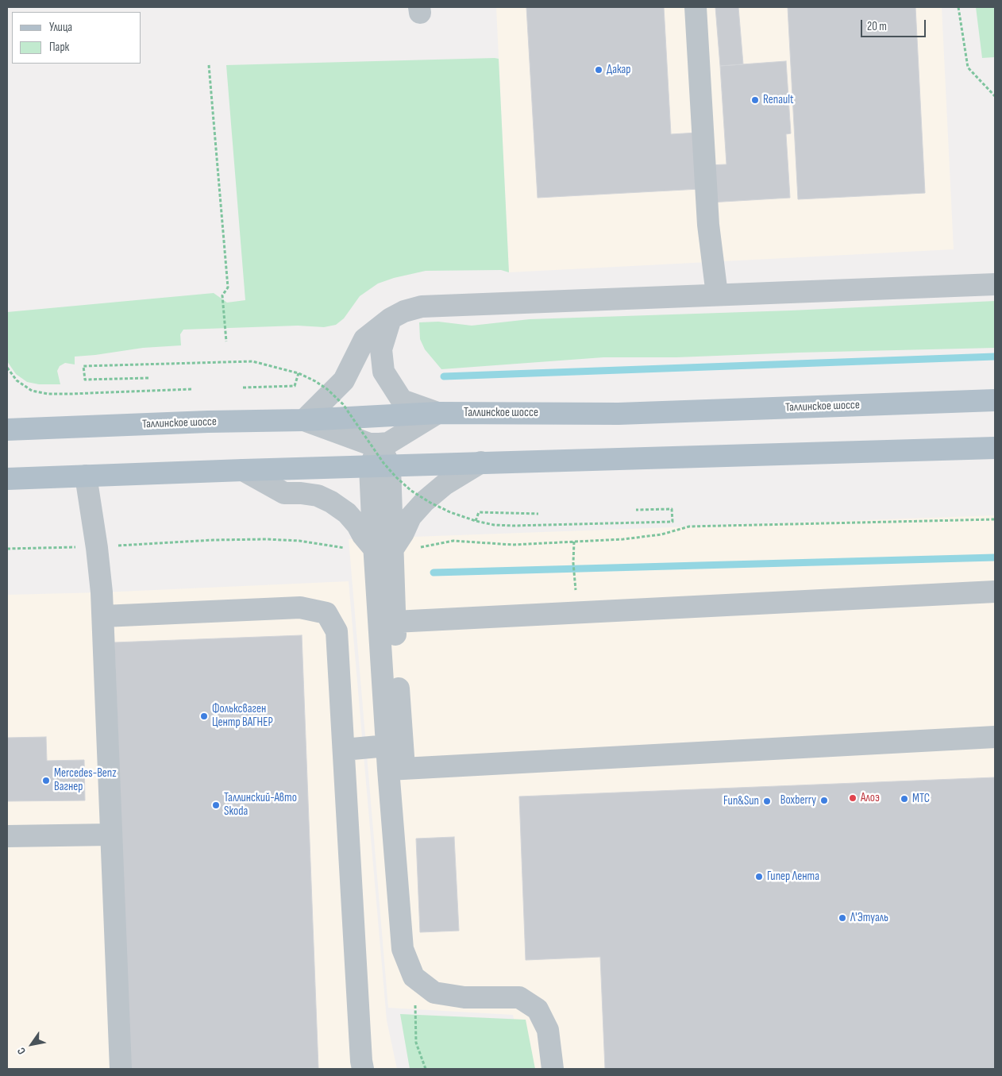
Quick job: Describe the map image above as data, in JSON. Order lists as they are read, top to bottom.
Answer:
{
  "streets": {
    "main road": ["Таллинское шоссе"]
  },
  "places": [
    "Дакар",
    "Renault",
    "Фольксваген Центр ВАГНЕР",
    "Mercedes-Benz Вагнер",
    "Алоэ",
    "МТС",
    "Boxberry",
    "Fun&Sun",
    "Таллинский-Авто Skoda",
    "Гипер Лента",
    "Л'Этуаль"
  ],
  "legend": ["Улица", "Парк"],
  "scale_bar": "20 m",
  "north": "bottom left"
}
